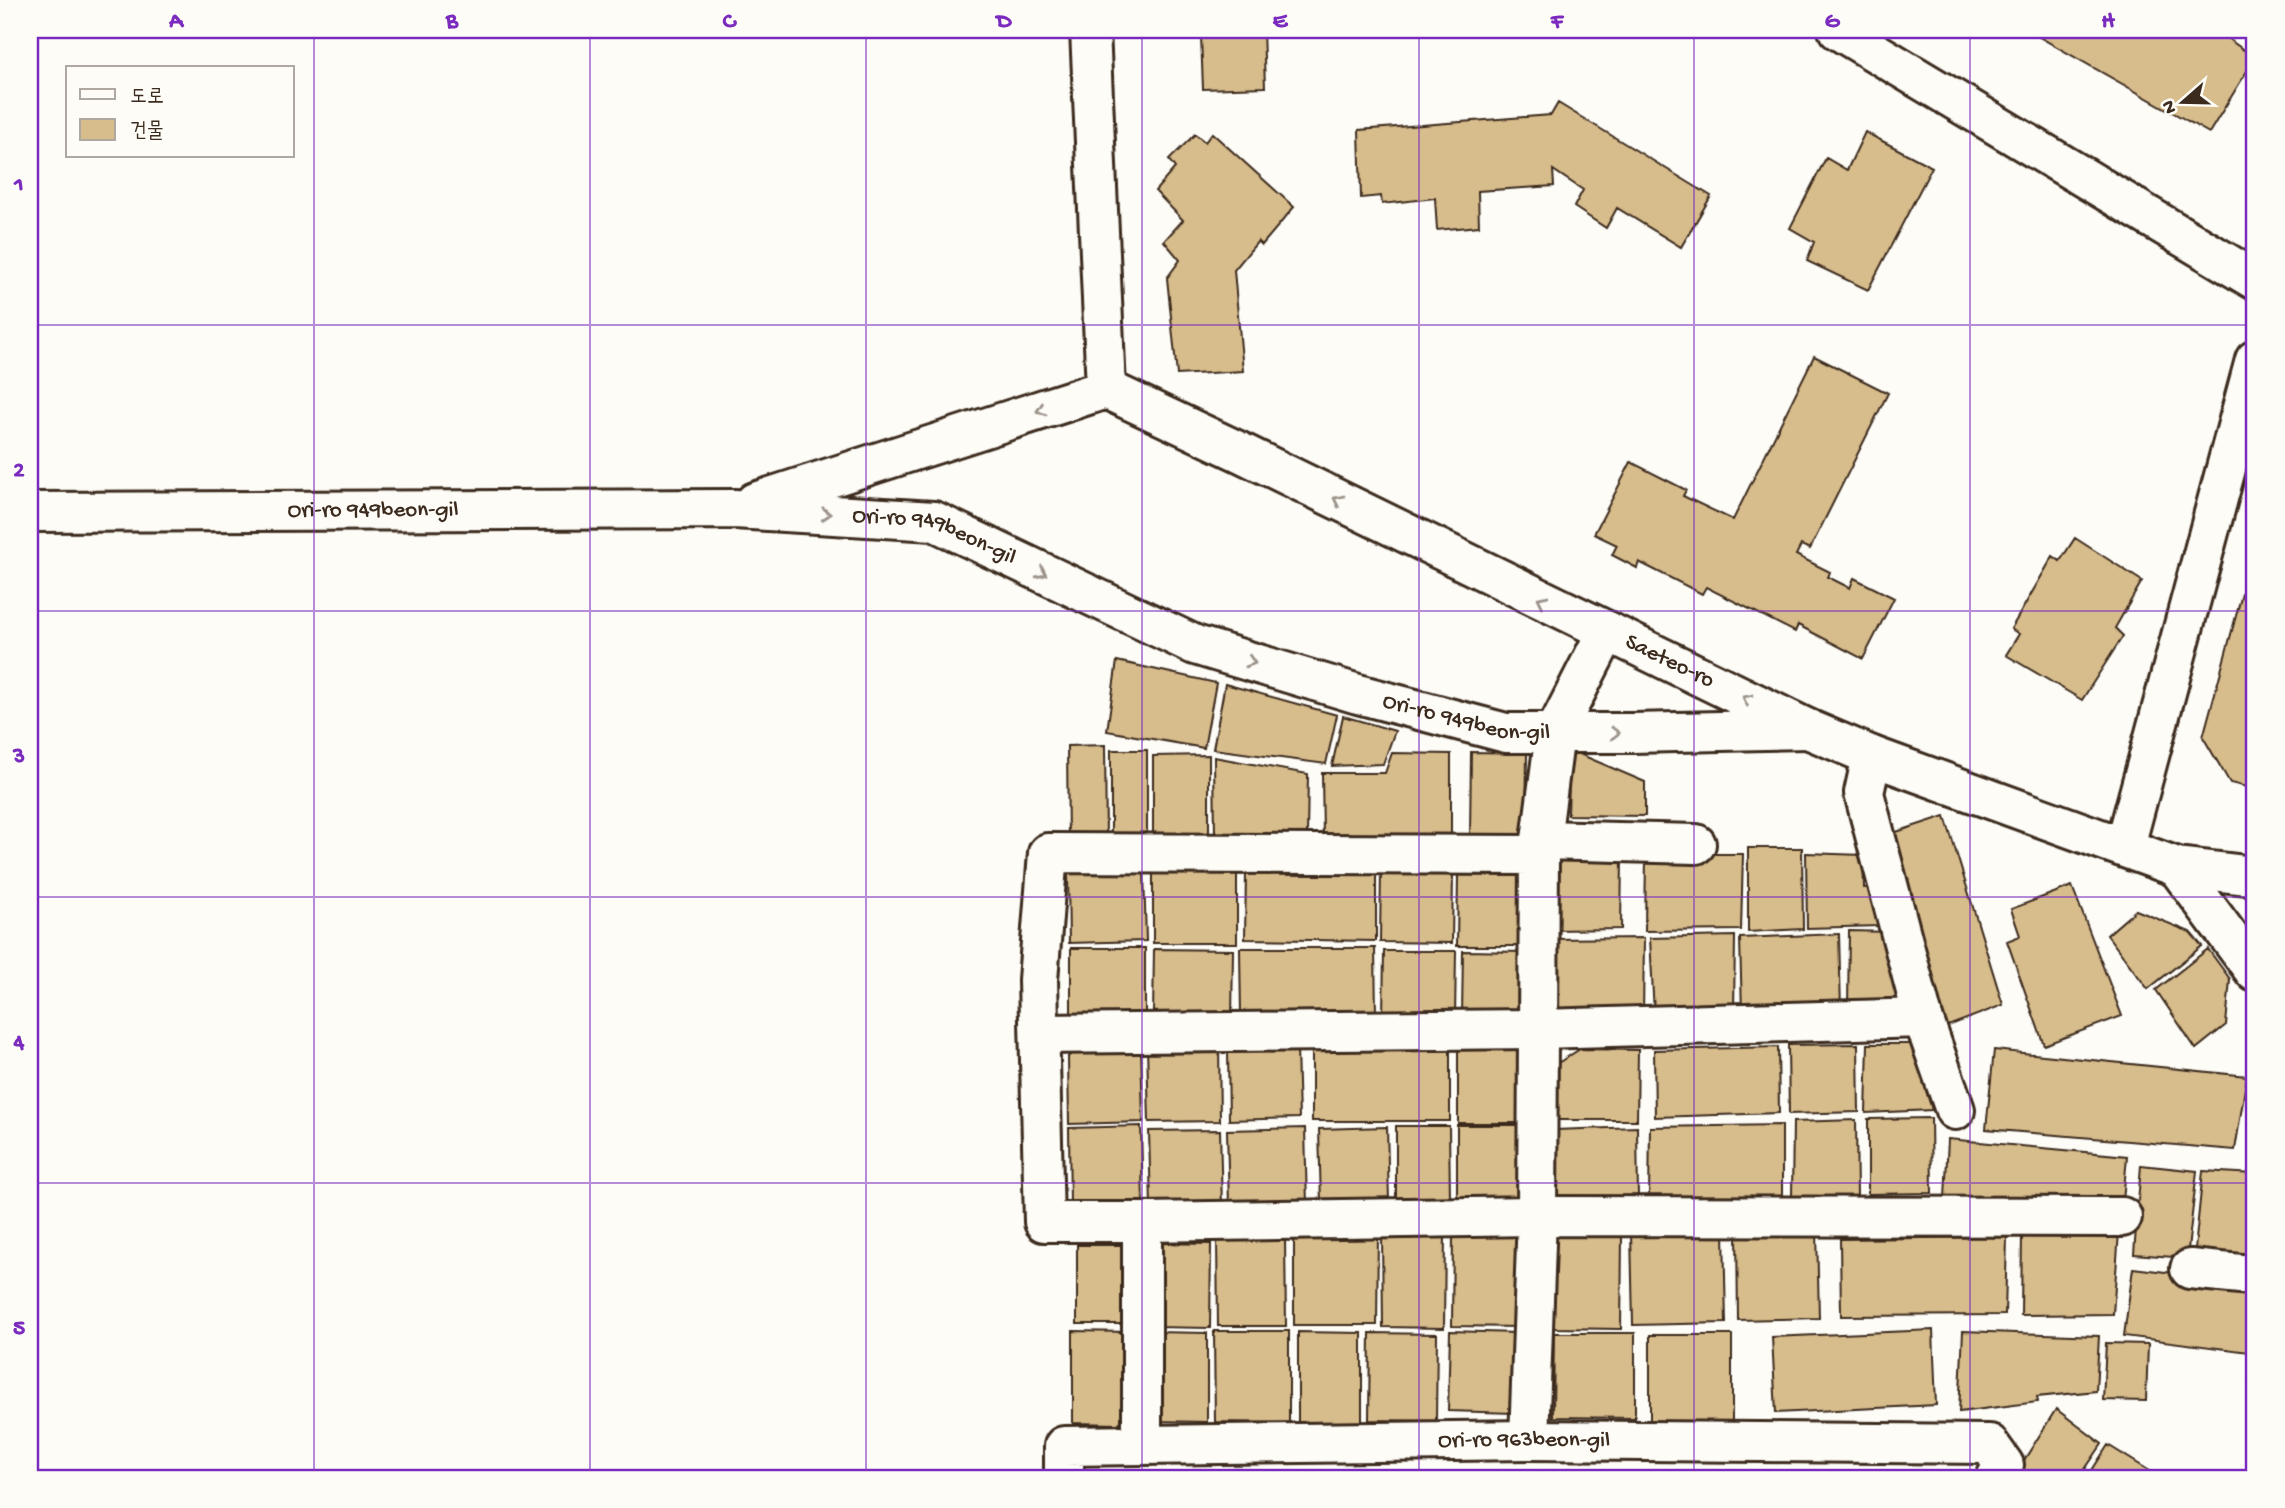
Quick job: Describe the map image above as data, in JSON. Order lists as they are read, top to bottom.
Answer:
{
  "streets": {
    "street": ["Ori-ro 949beon-gil", "Saeteo-ro", "Ori-ro 963beon-gil"]
  },
  "crossings": [
    ["Ori-ro 949beon-gil", "Saeteo-ro"]
  ],
  "one_way": ["Saeteo-ro"],
  "legend": ["도로", "건물"],
  "north": "left",
  "grid": {
    "columns": [
      "A",
      "B",
      "C",
      "D",
      "E",
      "F",
      "G",
      "H"
    ],
    "rows": [
      "1",
      "2",
      "3",
      "4",
      "5"
    ]
  }
}
